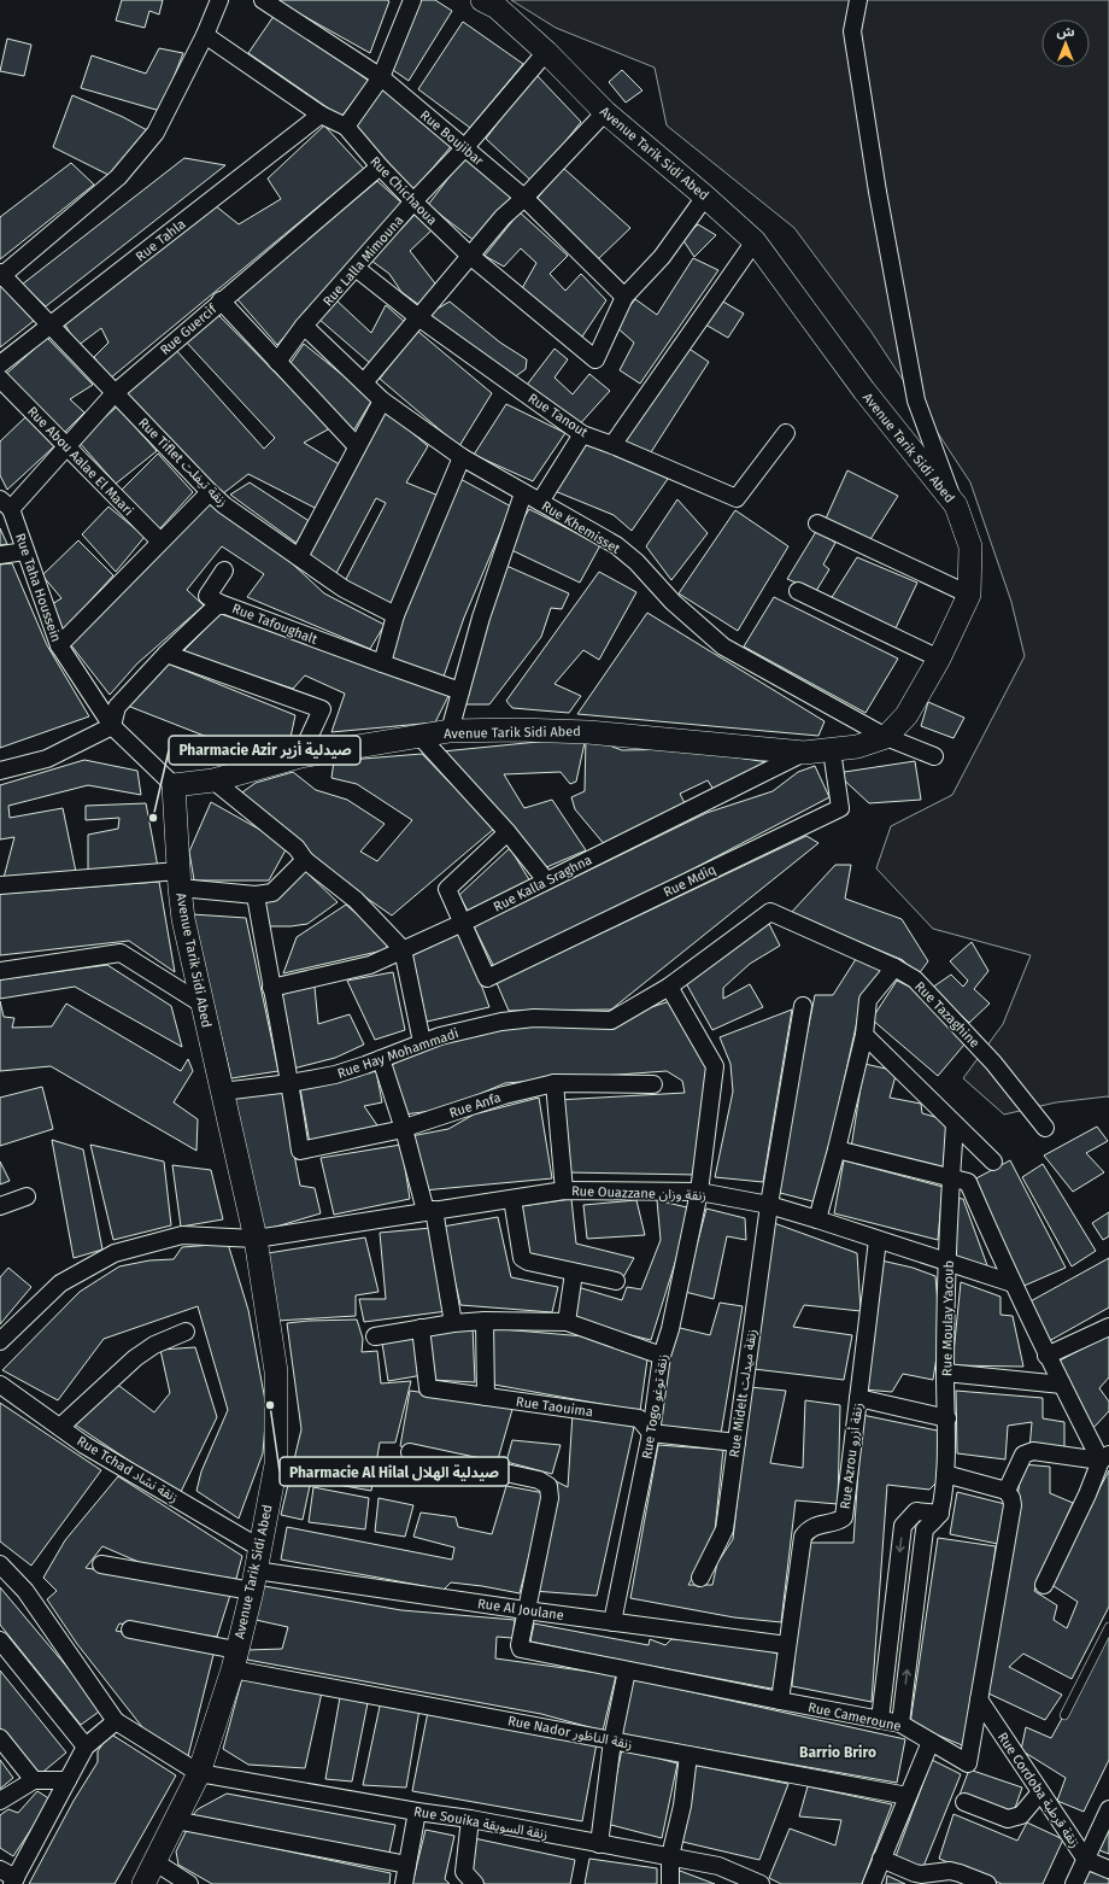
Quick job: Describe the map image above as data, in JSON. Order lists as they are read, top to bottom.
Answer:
{
  "streets": {
    "street": [
      "Rue Boujibar",
      "Avenue Tarik Sidi Abed",
      "Rue Chichaoua",
      "Rue Tahla",
      "Rue Lalla Mimouna",
      "Rue Guercif",
      "Rue Tanout",
      "Rue Abou Aalae El Maari",
      "Rue Tiflet زنقة تيفلت",
      "Rue Khemisset",
      "Rue Taha Houssein",
      "Rue Tafoughalt",
      "Rue Mdiq",
      "Rue Kalla Sraghna",
      "Rue Tazaghine",
      "Rue Hay Mohammadi",
      "Rue Anfa",
      "Rue Ouazzane زنقة وزان",
      "Rue Moulay Yacoub",
      "Rue Midelt زنقة ميدلت",
      "Rue Taouima",
      "Rue Togo زنقة توغو",
      "Rue Azrou زنقة أزرو",
      "Rue Tchad زنقة نشاد",
      "Rue Al Joulane",
      "Rue Cameroune",
      "Rue Nador زنقة الناظور",
      "Rue Cordoba زنقة قرطبة",
      "Rue Souika زنقة السويقة"
    ]
  },
  "crossings": [
    ["Rue Boujibar", "Rue Chichaoua"],
    ["Rue Boujibar", "Rue Lalla Mimouna"],
    ["Avenue Tarik Sidi Abed", "Rue Lalla Mimouna"],
    ["Avenue Tarik Sidi Abed", "Rue Khemisset"],
    ["Avenue Tarik Sidi Abed", "Rue Taha Houssein"],
    ["Avenue Tarik Sidi Abed", "Rue Mdiq"],
    ["Avenue Tarik Sidi Abed", "Rue Kalla Sraghna"],
    ["Avenue Tarik Sidi Abed", "Rue Hay Mohammadi"],
    ["Avenue Tarik Sidi Abed", "Rue Ouazzane زنقة وزان"],
    ["Avenue Tarik Sidi Abed", "Rue Tchad زنقة نشاد"],
    ["Avenue Tarik Sidi Abed", "Rue Al Joulane"],
    ["Avenue Tarik Sidi Abed", "Rue Nador زنقة الناظور"],
    ["Avenue Tarik Sidi Abed", "Rue Souika زنقة السويقة"],
    ["Rue Chichaoua", "Rue Tahla"],
    ["Rue Chichaoua", "Rue Lalla Mimouna"],
    ["Rue Chichaoua", "Rue Guercif"],
    ["Rue Tahla", "Rue Tiflet زنقة تيفلت"],
    ["Rue Lalla Mimouna", "Rue Tanout"],
    ["Rue Lalla Mimouna", "Rue Khemisset"],
    ["Rue Guercif", "Rue Abou Aalae El Maari"],
    ["Rue Guercif", "Rue Tiflet زنقة تيفلت"],
    ["Rue Guercif", "Rue Taha Houssein"],
    ["Rue Taha Houssein", "Rue Tafoughalt"],
    ["Rue Mdiq", "Rue Kalla Sraghna"],
    ["Rue Tazaghine", "Rue Hay Mohammadi"],
    ["Rue Hay Mohammadi", "Rue Anfa"],
    ["Rue Hay Mohammadi", "Rue Togo زنقة توغو"],
    ["Rue Ouazzane زنقة وزان", "Rue Moulay Yacoub"],
    ["Rue Ouazzane زنقة وزان", "Rue Midelt زنقة ميدلت"],
    ["Rue Ouazzane زنقة وزان", "Rue Togo زنقة توغو"],
    ["Rue Ouazzane زنقة وزان", "Rue Azrou زنقة أزرو"],
    ["Rue Taouima", "Rue Togo زنقة توغو"],
    ["Rue Togo زنقة توغو", "Rue Al Joulane"],
    ["Rue Azrou زنقة أزرو", "Rue Al Joulane"],
    ["Rue Azrou زنقة أزرو", "Rue Cameroune"],
    ["Rue Al Joulane", "Rue Cameroune"],
    ["Rue Cameroune", "Rue Cordoba زنقة قرطبة"]
  ],
  "districts": ["Barrio Briro"],
  "places": ["Pharmacie Azir صيدلية أزير", "Pharmacie Al Hilal صيدلية الهلال"],
  "north": "top"
}
